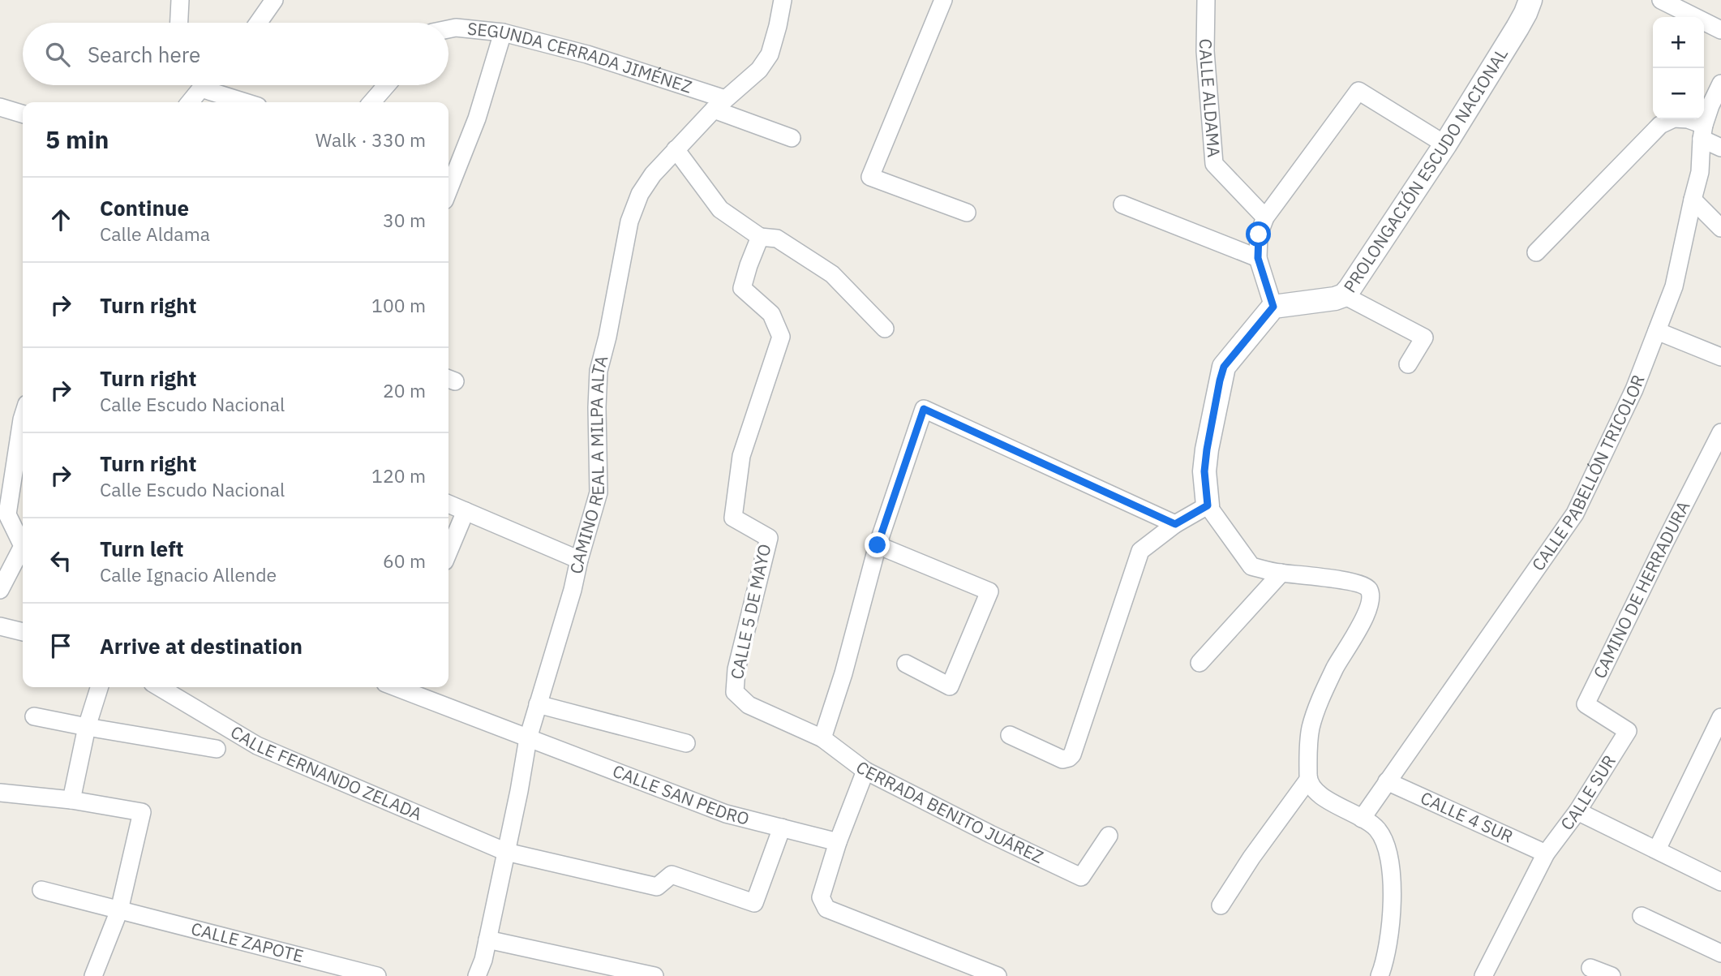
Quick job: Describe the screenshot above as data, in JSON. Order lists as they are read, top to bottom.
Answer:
{
  "streets": {
    "street": [
      "SEGUNDA CERRADA JIMÉNEZ",
      "CALLE ALDAMA",
      "PROLONGACIÓN ESCUDO NACIONAL",
      "CAMINO REAL A MILPA ALTA",
      "CALLE PABELLÓN TRICOLOR",
      "CAMINO DE HERRADURA",
      "CALLE 5 DE MAYO",
      "CALLE FERNANDO ZELADA",
      "CALLE SUR",
      "CALLE SAN PEDRO",
      "CERRADA BENITO JUÁREZ",
      "CALLE 4 SUR",
      "CALLE ZAPOTE"
    ]
  },
  "crossings": [
    ["SEGUNDA CERRADA JIMÉNEZ", "CAMINO REAL A MILPA ALTA"],
    ["CAMINO REAL A MILPA ALTA", "CALLE FERNANDO ZELADA"],
    ["CAMINO REAL A MILPA ALTA", "CALLE SAN PEDRO"],
    ["CALLE PABELLÓN TRICOLOR", "CALLE 4 SUR"],
    ["CAMINO DE HERRADURA", "CALLE SUR"],
    ["CALLE 5 DE MAYO", "CERRADA BENITO JUÁREZ"],
    ["CALLE FERNANDO ZELADA", "CALLE SAN PEDRO"],
    ["CALLE SUR", "CALLE 4 SUR"]
  ],
  "page": {
    "map_buttons": ["+", "−"],
    "search": "Search here",
    "heading": ["5 min", "Walk · 330 m"],
    "list": [
      ["Continue", "Calle Aldama", "30 m"],
      ["Turn right", "100 m"],
      ["Turn right", "Calle Escudo Nacional", "20 m"],
      ["Turn right", "Calle Escudo Nacional", "120 m"],
      ["Turn left", "Calle Ignacio Allende", "60 m"],
      "Arrive at destination"
    ]
  }
}
